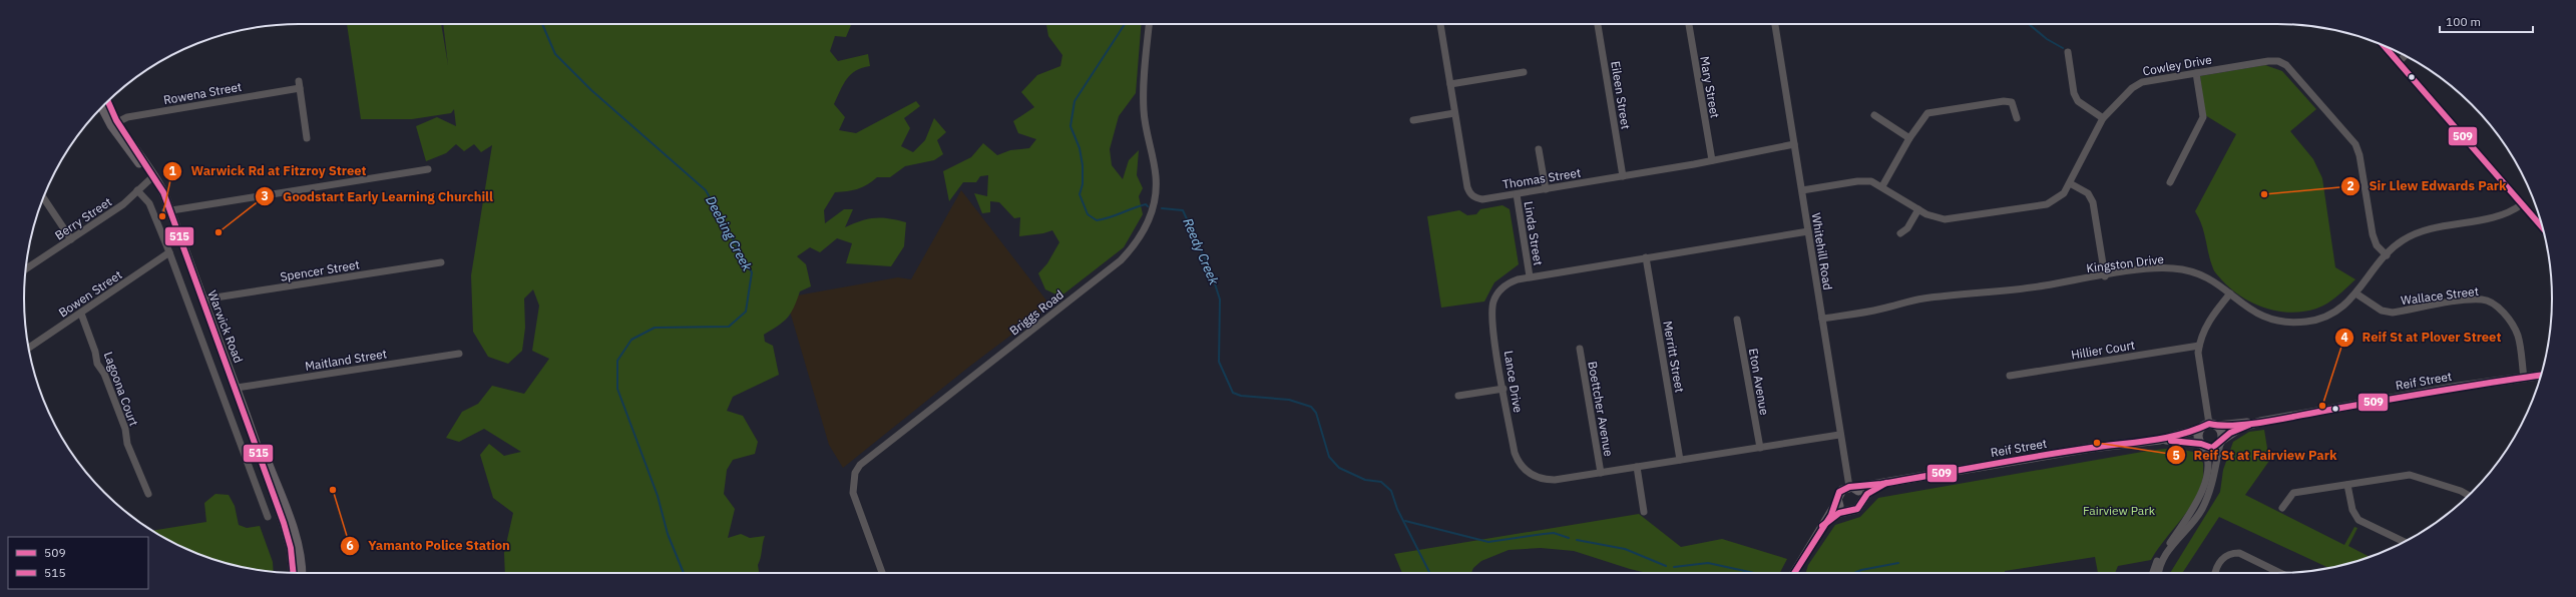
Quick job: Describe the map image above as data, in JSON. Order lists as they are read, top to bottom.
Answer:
{
  "streets": {
    "main road": ["Warwick Road", "Reif Street"],
    "street": [
      "Cowley Drive",
      "Mary Street",
      "Rowena Street",
      "Eileen Street",
      "Thomas Street",
      "Berry Street",
      "Linda Street",
      "Whitehill Road",
      "Kingston Drive",
      "Spencer Street",
      "Bowen Street",
      "Wallace Street",
      "Briggs Road",
      "Hillier Court",
      "Merritt Street",
      "Maitland Street",
      "Lance Drive",
      "Eton Avenue",
      "Lagoona Court",
      "Boettcher Avenue"
    ]
  },
  "crossings": [
    ["Cowley Drive", "Whitehill Road"],
    ["Cowley Drive", "Kingston Drive"],
    ["Mary Street", "Thomas Street"],
    ["Rowena Street", "Warwick Road"],
    ["Eileen Street", "Thomas Street"],
    ["Thomas Street", "Linda Street"],
    ["Thomas Street", "Whitehill Road"],
    ["Berry Street", "Warwick Road"],
    ["Linda Street", "Lance Drive"],
    ["Whitehill Road", "Kingston Drive"],
    ["Whitehill Road", "Reif Street"],
    ["Whitehill Road", "Lance Drive"],
    ["Kingston Drive", "Wallace Street"],
    ["Spencer Street", "Warwick Road"],
    ["Bowen Street", "Lagoona Court"],
    ["Wallace Street", "Reif Street"],
    ["Warwick Road", "Maitland Street"],
    ["Merritt Street", "Lance Drive"],
    ["Lance Drive", "Eton Avenue"],
    ["Lance Drive", "Boettcher Avenue"]
  ],
  "water": ["Deebing Creek", "Reedy Creek"],
  "parks": ["Fairview Park"],
  "places": [
    "Sir Llew Edwards Park",
    "Warwick Rd at Fitzroy Street",
    "Goodstart Early Learning Churchill",
    "Reif St at Plover Street",
    "Reif St at Fairview Park",
    "Yamanto Police Station"
  ],
  "lines": ["transit line 509", "transit line 515"],
  "legend": ["509", "515"],
  "scale_bar": "100 m"
}
